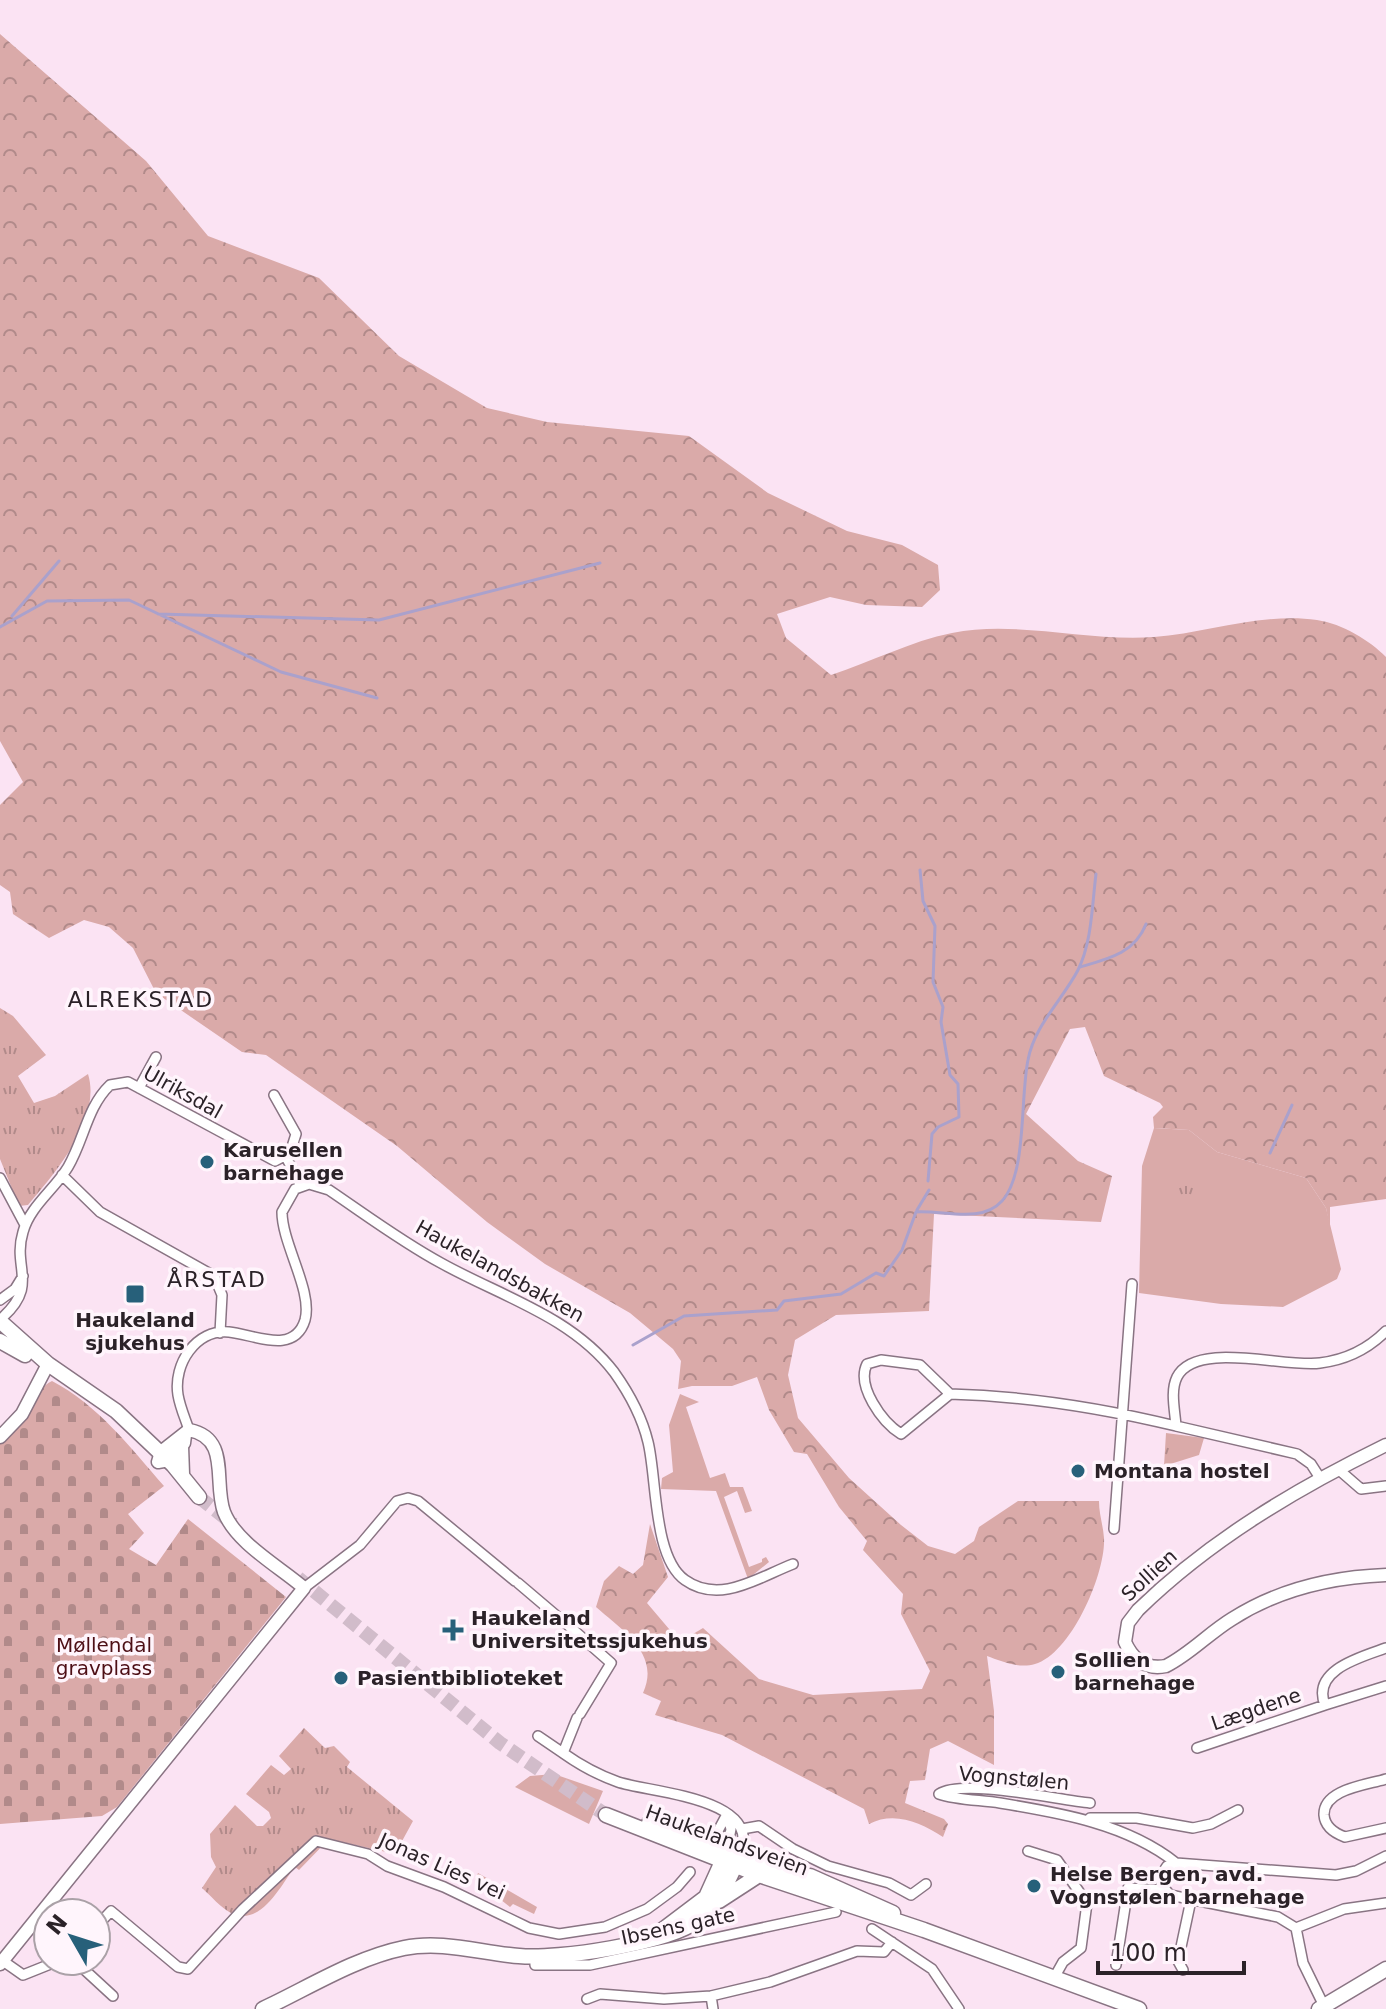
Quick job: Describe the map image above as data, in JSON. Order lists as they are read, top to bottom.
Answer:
{
  "streets": {
    "main road": ["Haukelandsveien", "Ibsens gate"],
    "street": [
      "Ulriksdal",
      "Haukelandsbakken",
      "Sollien",
      "Lægdene",
      "Vognstølen",
      "Jonas Lies vei"
    ]
  },
  "crossings": [
    ["Haukelandsveien", "Ibsens gate"]
  ],
  "districts": ["ALREKSTAD", "ÅRSTAD"],
  "parks": ["Møllendal gravplass"],
  "places": {
    "other": [
      "Karusellen barnehage",
      "Montana hostel",
      "Sollien barnehage",
      "Pasientbiblioteket",
      "Helse Bergen, avd. Vognstølen barnehage"
    ],
    "transit": ["Haukeland sjukehus"],
    "health": ["Haukeland Universitetssjukehus"]
  },
  "scale_bar": "100 m",
  "north": "top left"
}
